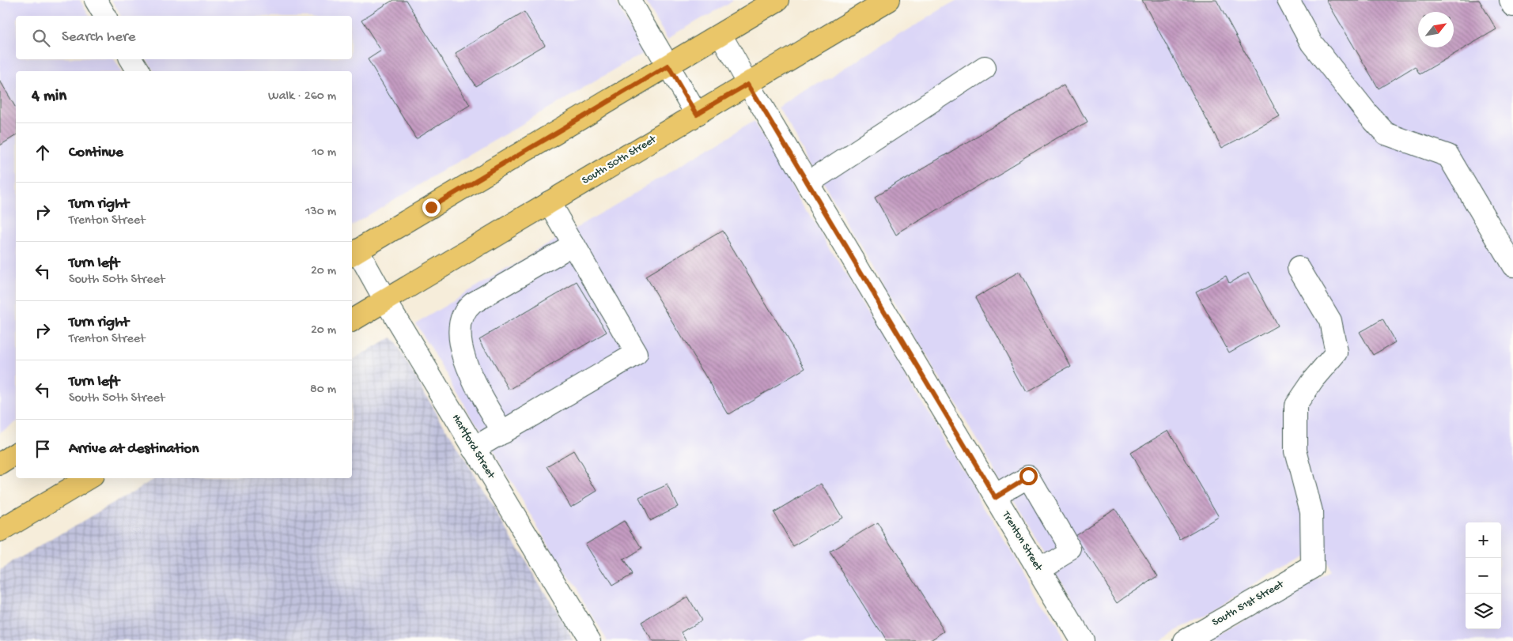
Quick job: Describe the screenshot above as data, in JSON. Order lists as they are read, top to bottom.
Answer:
{
  "streets": {
    "main road": ["South 50th Street"],
    "street": ["Hartford Street", "Trenton Street", "South 51st Street"]
  },
  "crossings": [
    ["South 50th Street", "Hartford Street"],
    ["South 50th Street", "Trenton Street"]
  ],
  "north": "top right",
  "page": {
    "search": "Search here",
    "heading": ["4 min", "Walk · 260 m"],
    "list": [
      ["Continue", "10 m"],
      ["Turn right", "Trenton Street", "130 m"],
      ["Turn left", "South 50th Street", "20 m"],
      ["Turn right", "Trenton Street", "20 m"],
      ["Turn left", "South 50th Street", "80 m"],
      "Arrive at destination"
    ],
    "map_buttons": ["+", "−"]
  }
}
